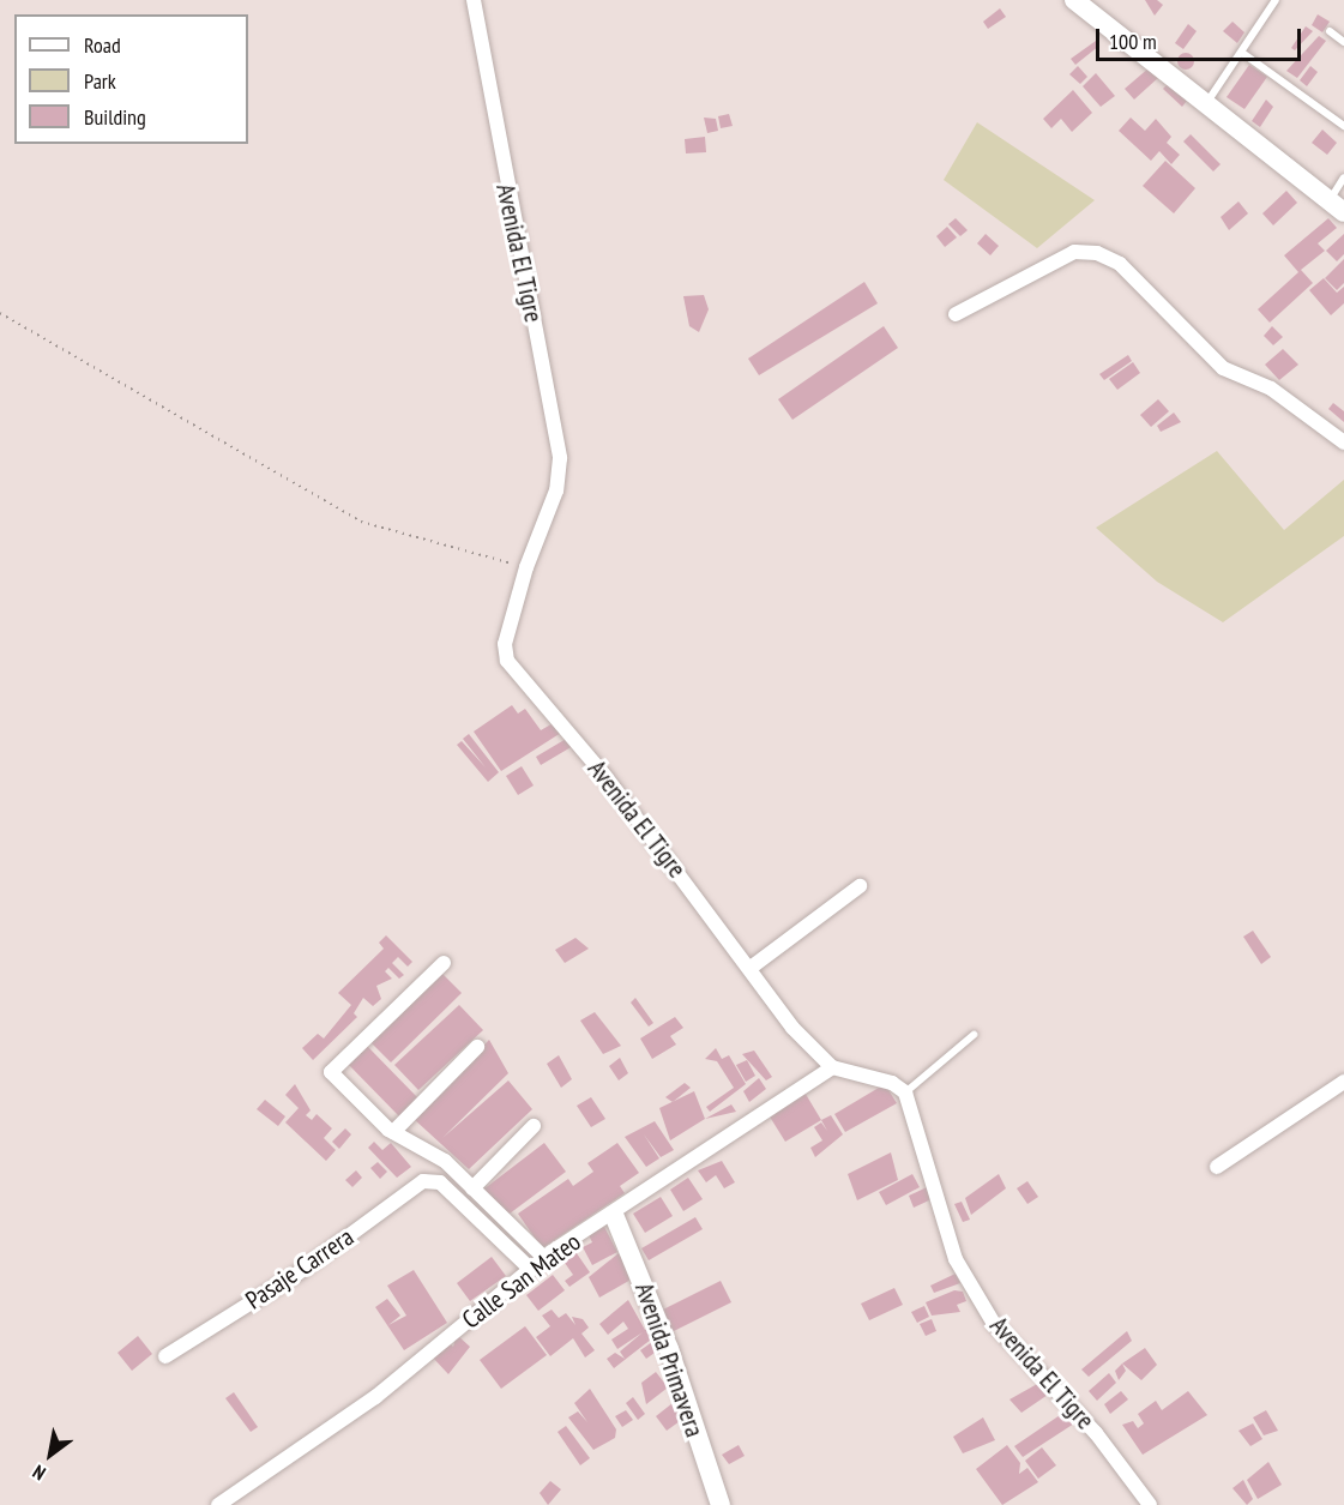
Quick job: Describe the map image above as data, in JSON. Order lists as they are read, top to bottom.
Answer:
{
  "streets": {
    "street": [
      "Avenida El Tigre",
      "Pasaje Carrera",
      "Calle San Mateo",
      "Avenida Primavera"
    ]
  },
  "crossings": [
    ["Avenida El Tigre", "Calle San Mateo"],
    ["Pasaje Carrera", "Calle San Mateo"],
    ["Calle San Mateo", "Avenida Primavera"]
  ],
  "legend": ["Road", "Park", "Building"],
  "scale_bar": "100 m",
  "north": "bottom left"
}
